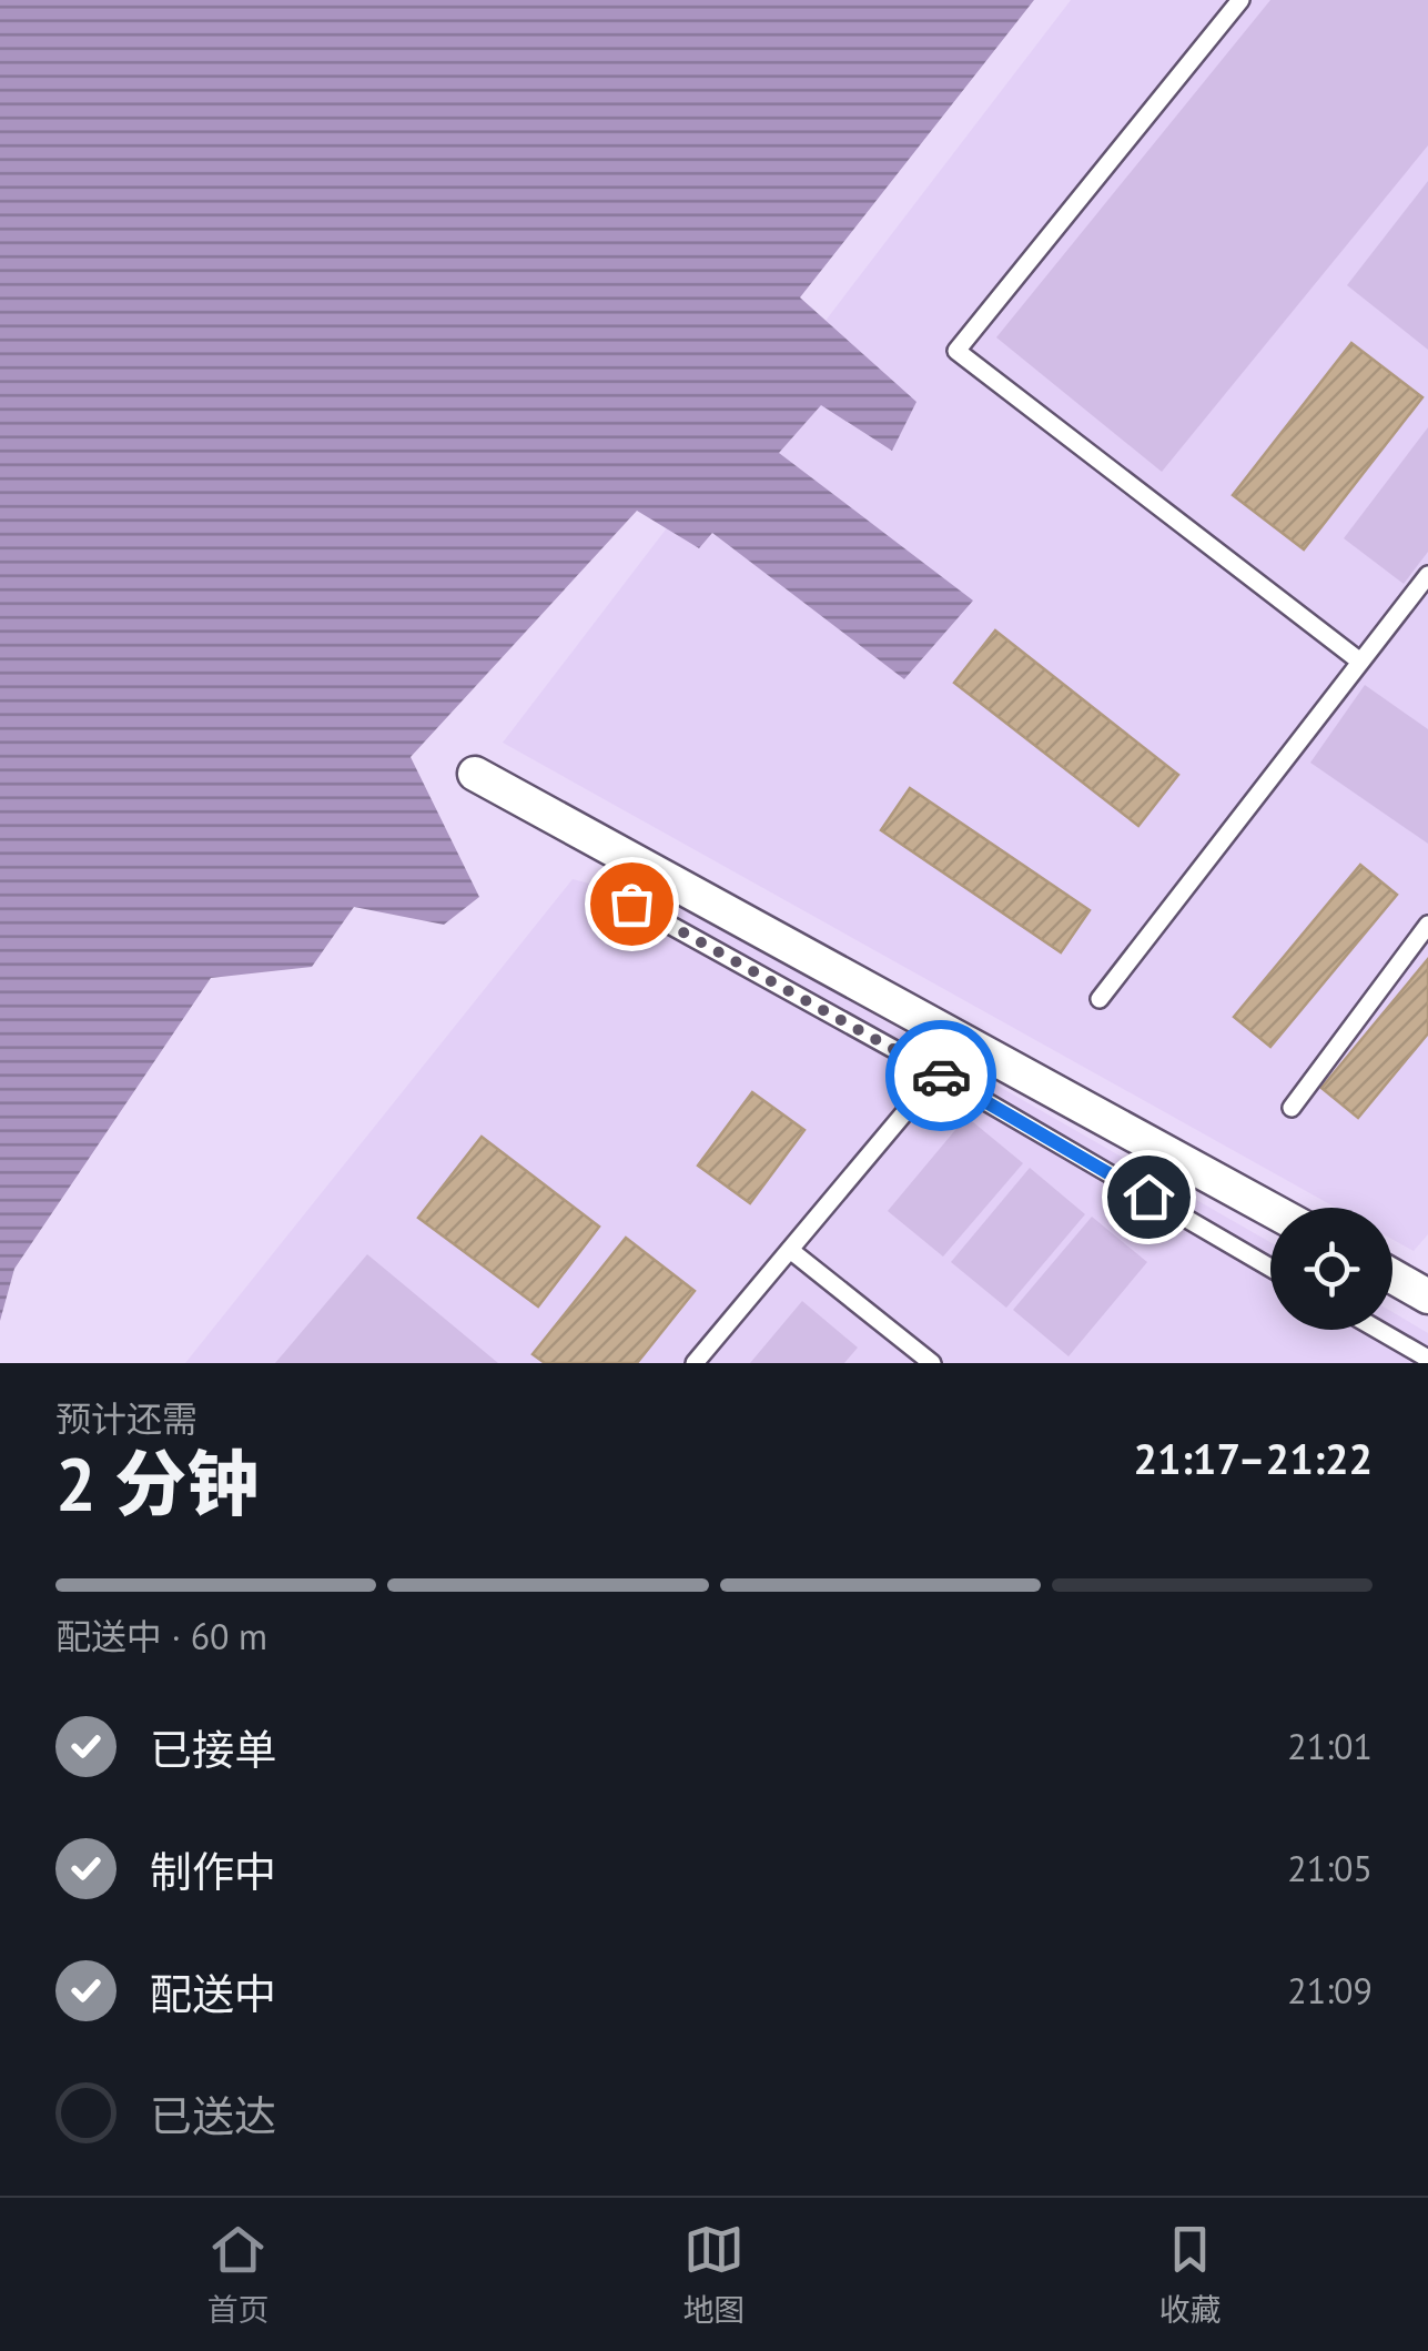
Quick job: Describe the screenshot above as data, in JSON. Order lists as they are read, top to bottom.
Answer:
{
  "page": {
    "heading": ["2 分钟", "预计还需", "21:17–21:22"],
    "bar": "配送中 · 60 m",
    "list": [
      ["已接单", "21:01"],
      ["制作中", "21:05"],
      ["配送中", "21:09"],
      "已送达"
    ],
    "tabs": ["首页", "地图", "收藏"]
  }
}
